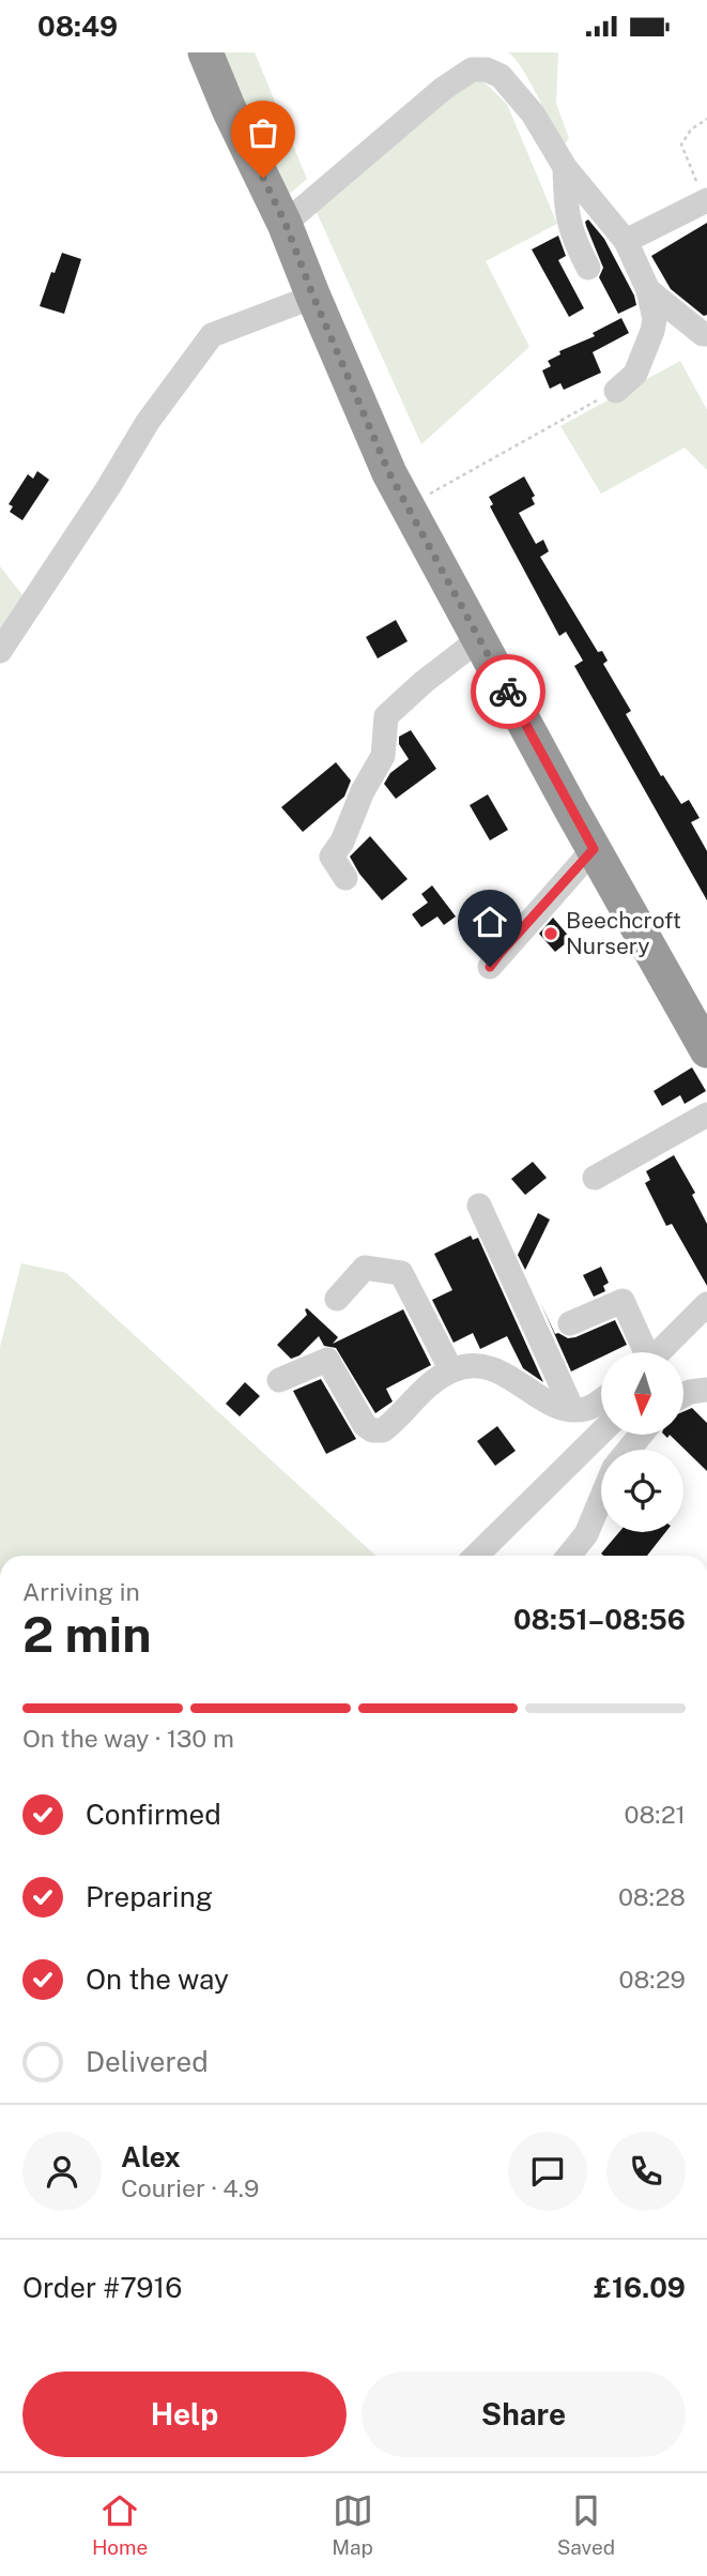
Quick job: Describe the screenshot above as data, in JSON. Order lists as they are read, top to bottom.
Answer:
{
  "places": ["Beechcroft Nursery"],
  "north": "bottom",
  "page": {
    "status": "08:49",
    "heading": ["2 min", "Arriving in", "08:51–08:56"],
    "panel": [
      "Alex",
      "Courier · 4.9",
      "Order #7916",
      "£16.09"
    ],
    "bar": "On the way · 130 m",
    "list": [
      ["Confirmed", "08:21"],
      ["Preparing", "08:28"],
      ["On the way", "08:29"],
      "Delivered"
    ],
    "buttons": ["Help", "Share"],
    "tabs": ["Home", "Map", "Saved"]
  }
}
